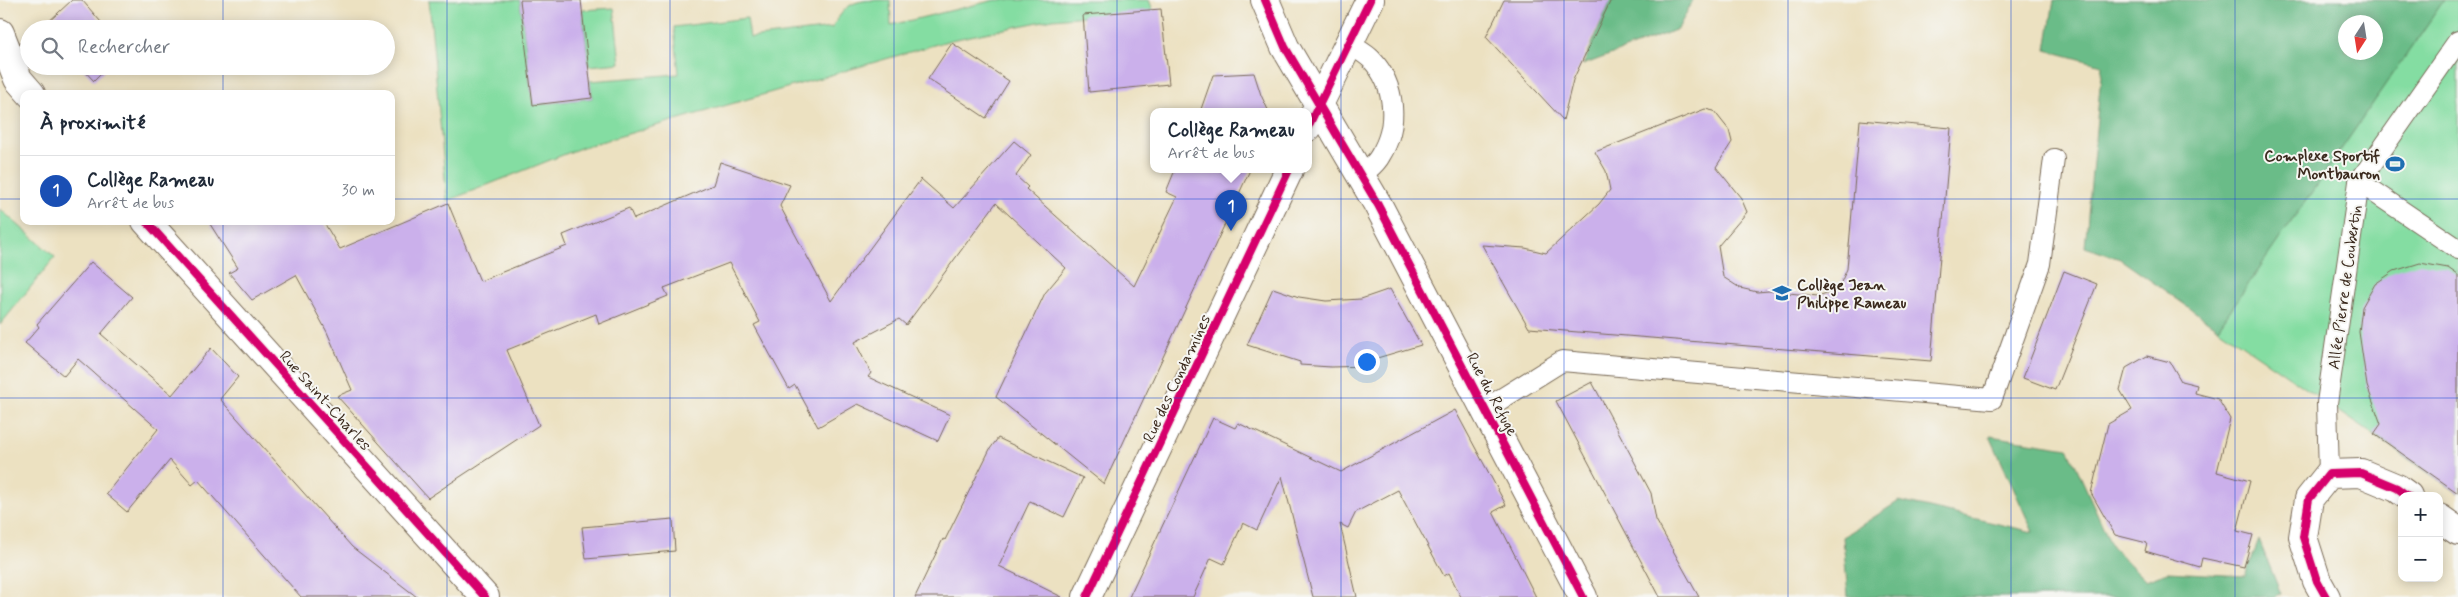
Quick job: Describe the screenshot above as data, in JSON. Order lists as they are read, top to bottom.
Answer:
{
  "streets": {
    "street": ["Rue des Condamines", "Rue du Refuge", "Rue Saint-Charles"],
    "lane": ["Allée Pierre de Coubertin"]
  },
  "places": {
    "sports": ["Complexe Sportif Montbauron"],
    "school or university": ["Collège Jean Philippe Rameau"]
  },
  "north": "bottom",
  "page": {
    "search": "Rechercher",
    "heading": "À proximité",
    "popup": ["Collège Rameau", "Arrêt de bus"],
    "list": [
      {
        "mark": "1",
        "name": "Collège Rameau",
        "note": "Arrêt de bus",
        "value": "30 m"
      }
    ],
    "pins": "1",
    "map_buttons": ["+", "−"]
  }
}
